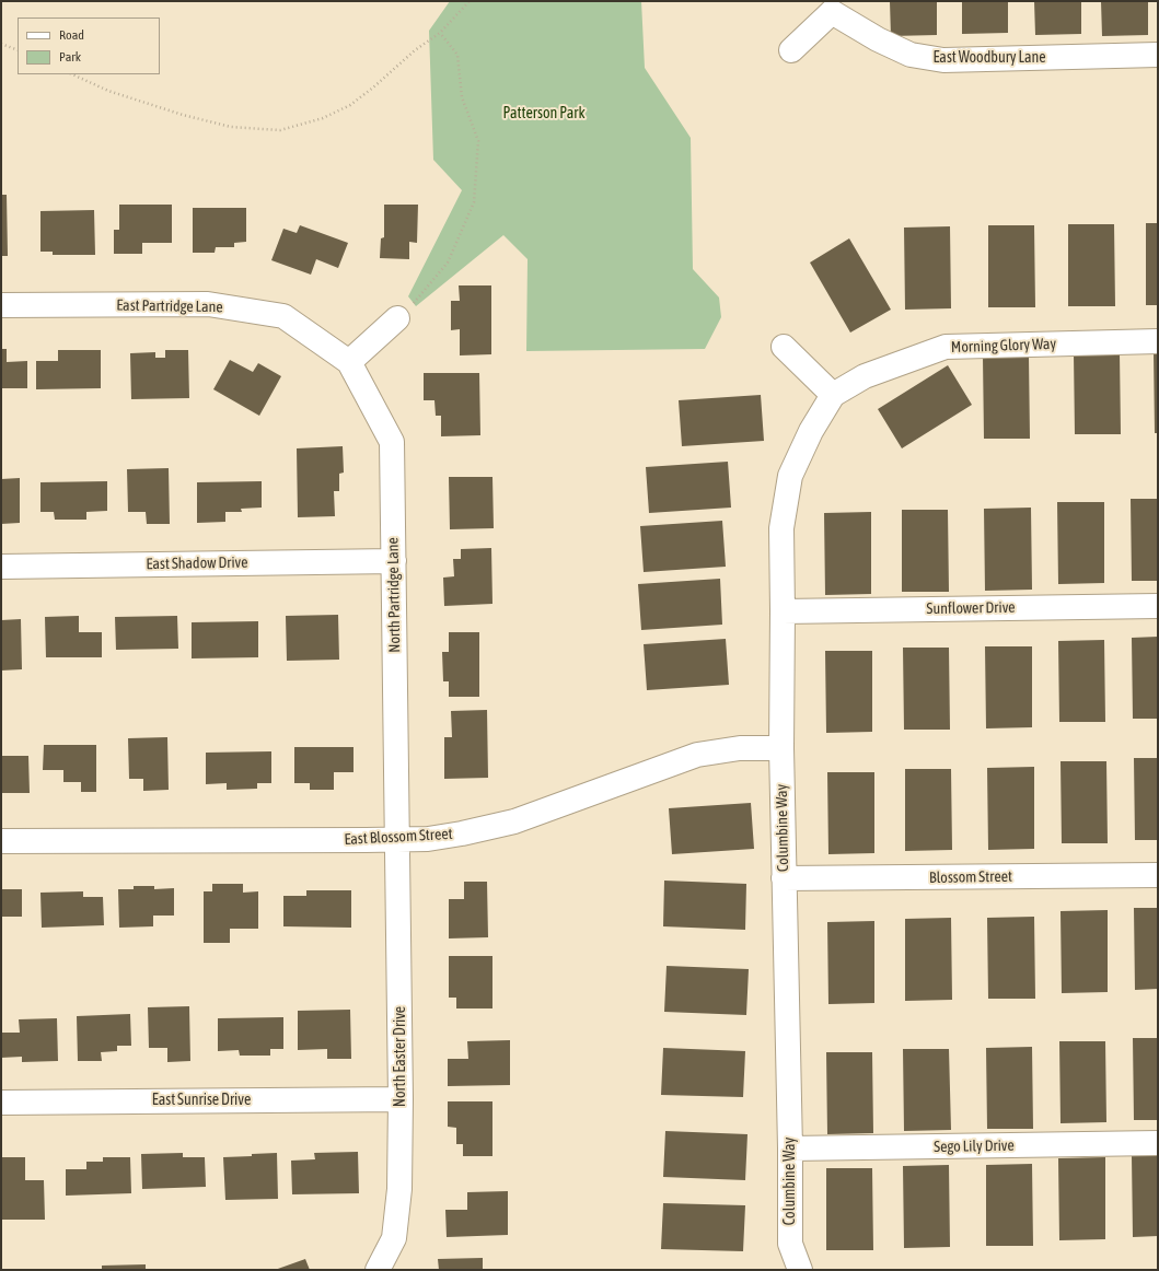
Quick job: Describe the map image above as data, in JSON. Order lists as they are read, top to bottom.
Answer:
{
  "streets": {
    "street": [
      "East Woodbury Lane",
      "East Partridge Lane",
      "Morning Glory Way",
      "East Shadow Drive",
      "North Partridge Lane",
      "Sunflower Drive",
      "Columbine Way",
      "East Blossom Street",
      "Blossom Street",
      "North Easter Drive",
      "East Sunrise Drive",
      "Sego Lily Drive"
    ]
  },
  "crossings": [
    ["East Partridge Lane", "North Partridge Lane"],
    ["Morning Glory Way", "Columbine Way"],
    ["East Shadow Drive", "North Partridge Lane"],
    ["North Partridge Lane", "East Blossom Street"],
    ["North Partridge Lane", "North Easter Drive"],
    ["Sunflower Drive", "Columbine Way"],
    ["Columbine Way", "East Blossom Street"],
    ["Columbine Way", "Blossom Street"],
    ["Columbine Way", "Sego Lily Drive"],
    ["East Blossom Street", "North Easter Drive"],
    ["North Easter Drive", "East Sunrise Drive"]
  ],
  "parks": ["Patterson Park"],
  "legend": ["Road", "Park"]
}
